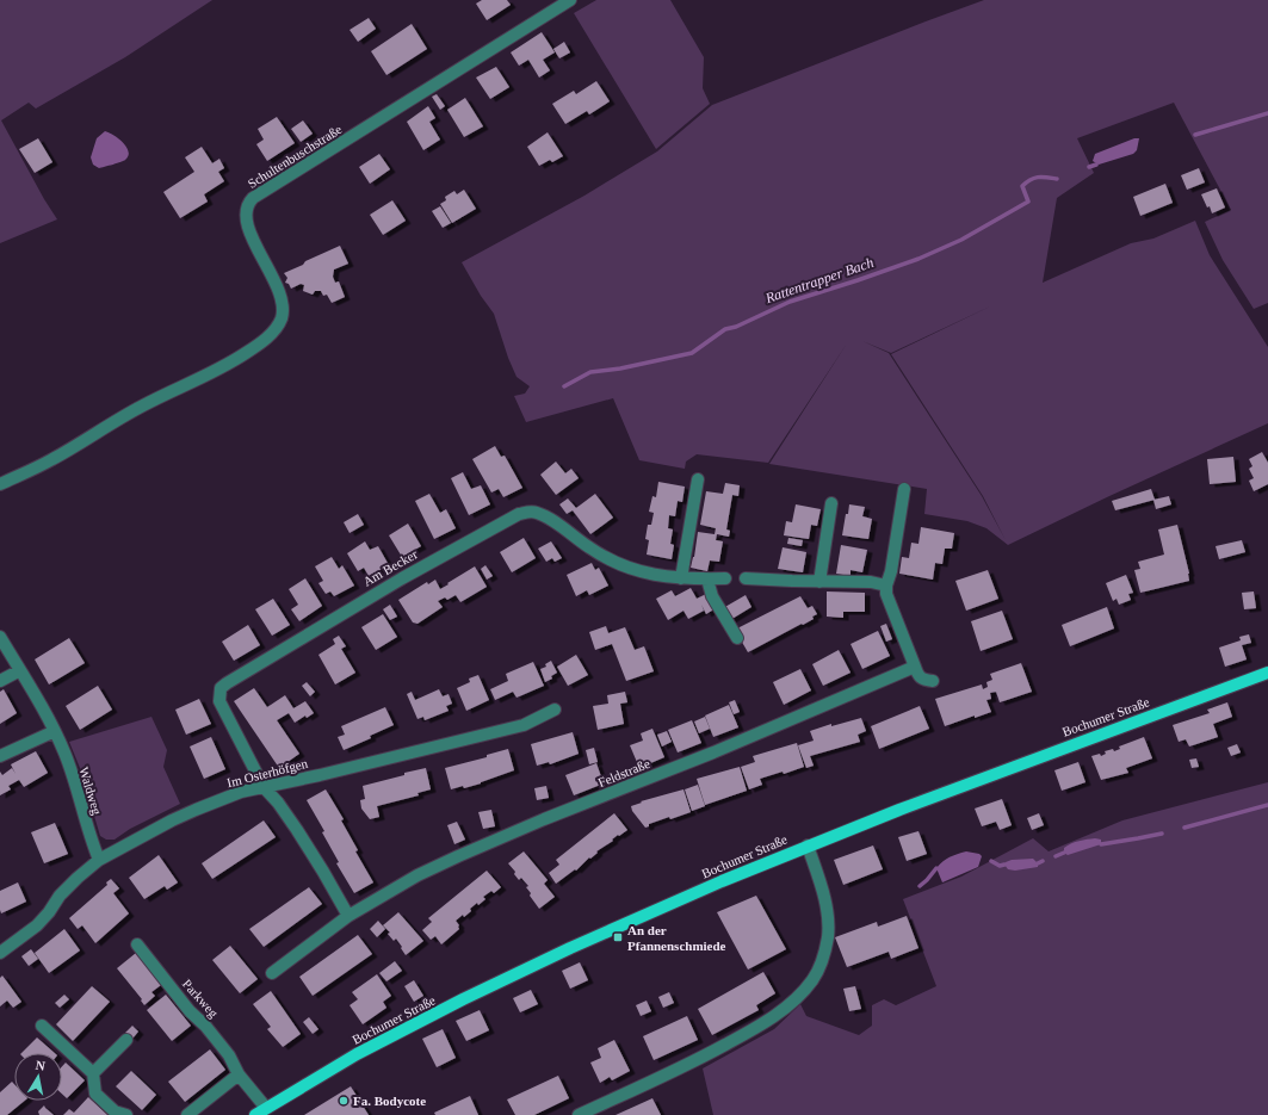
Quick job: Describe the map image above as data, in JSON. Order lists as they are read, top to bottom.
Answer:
{
  "streets": {
    "main road": ["Bochumer Straße"],
    "street": [
      "Schultenbuschstraße",
      "Am Becker",
      "Im Osterhöfgen",
      "Feldstraße",
      "Waldweg",
      "Parkweg"
    ]
  },
  "crossings": [
    ["Am Becker", "Im Osterhöfgen"],
    ["Bochumer Straße", "Parkweg"],
    ["Im Osterhöfgen", "Waldweg"]
  ],
  "water": ["Rattentrapper Bach"],
  "places": {
    "transit": ["An der Pfannenschmiede"],
    "other": ["Fa. Bodycote"]
  },
  "north": "top"
}
